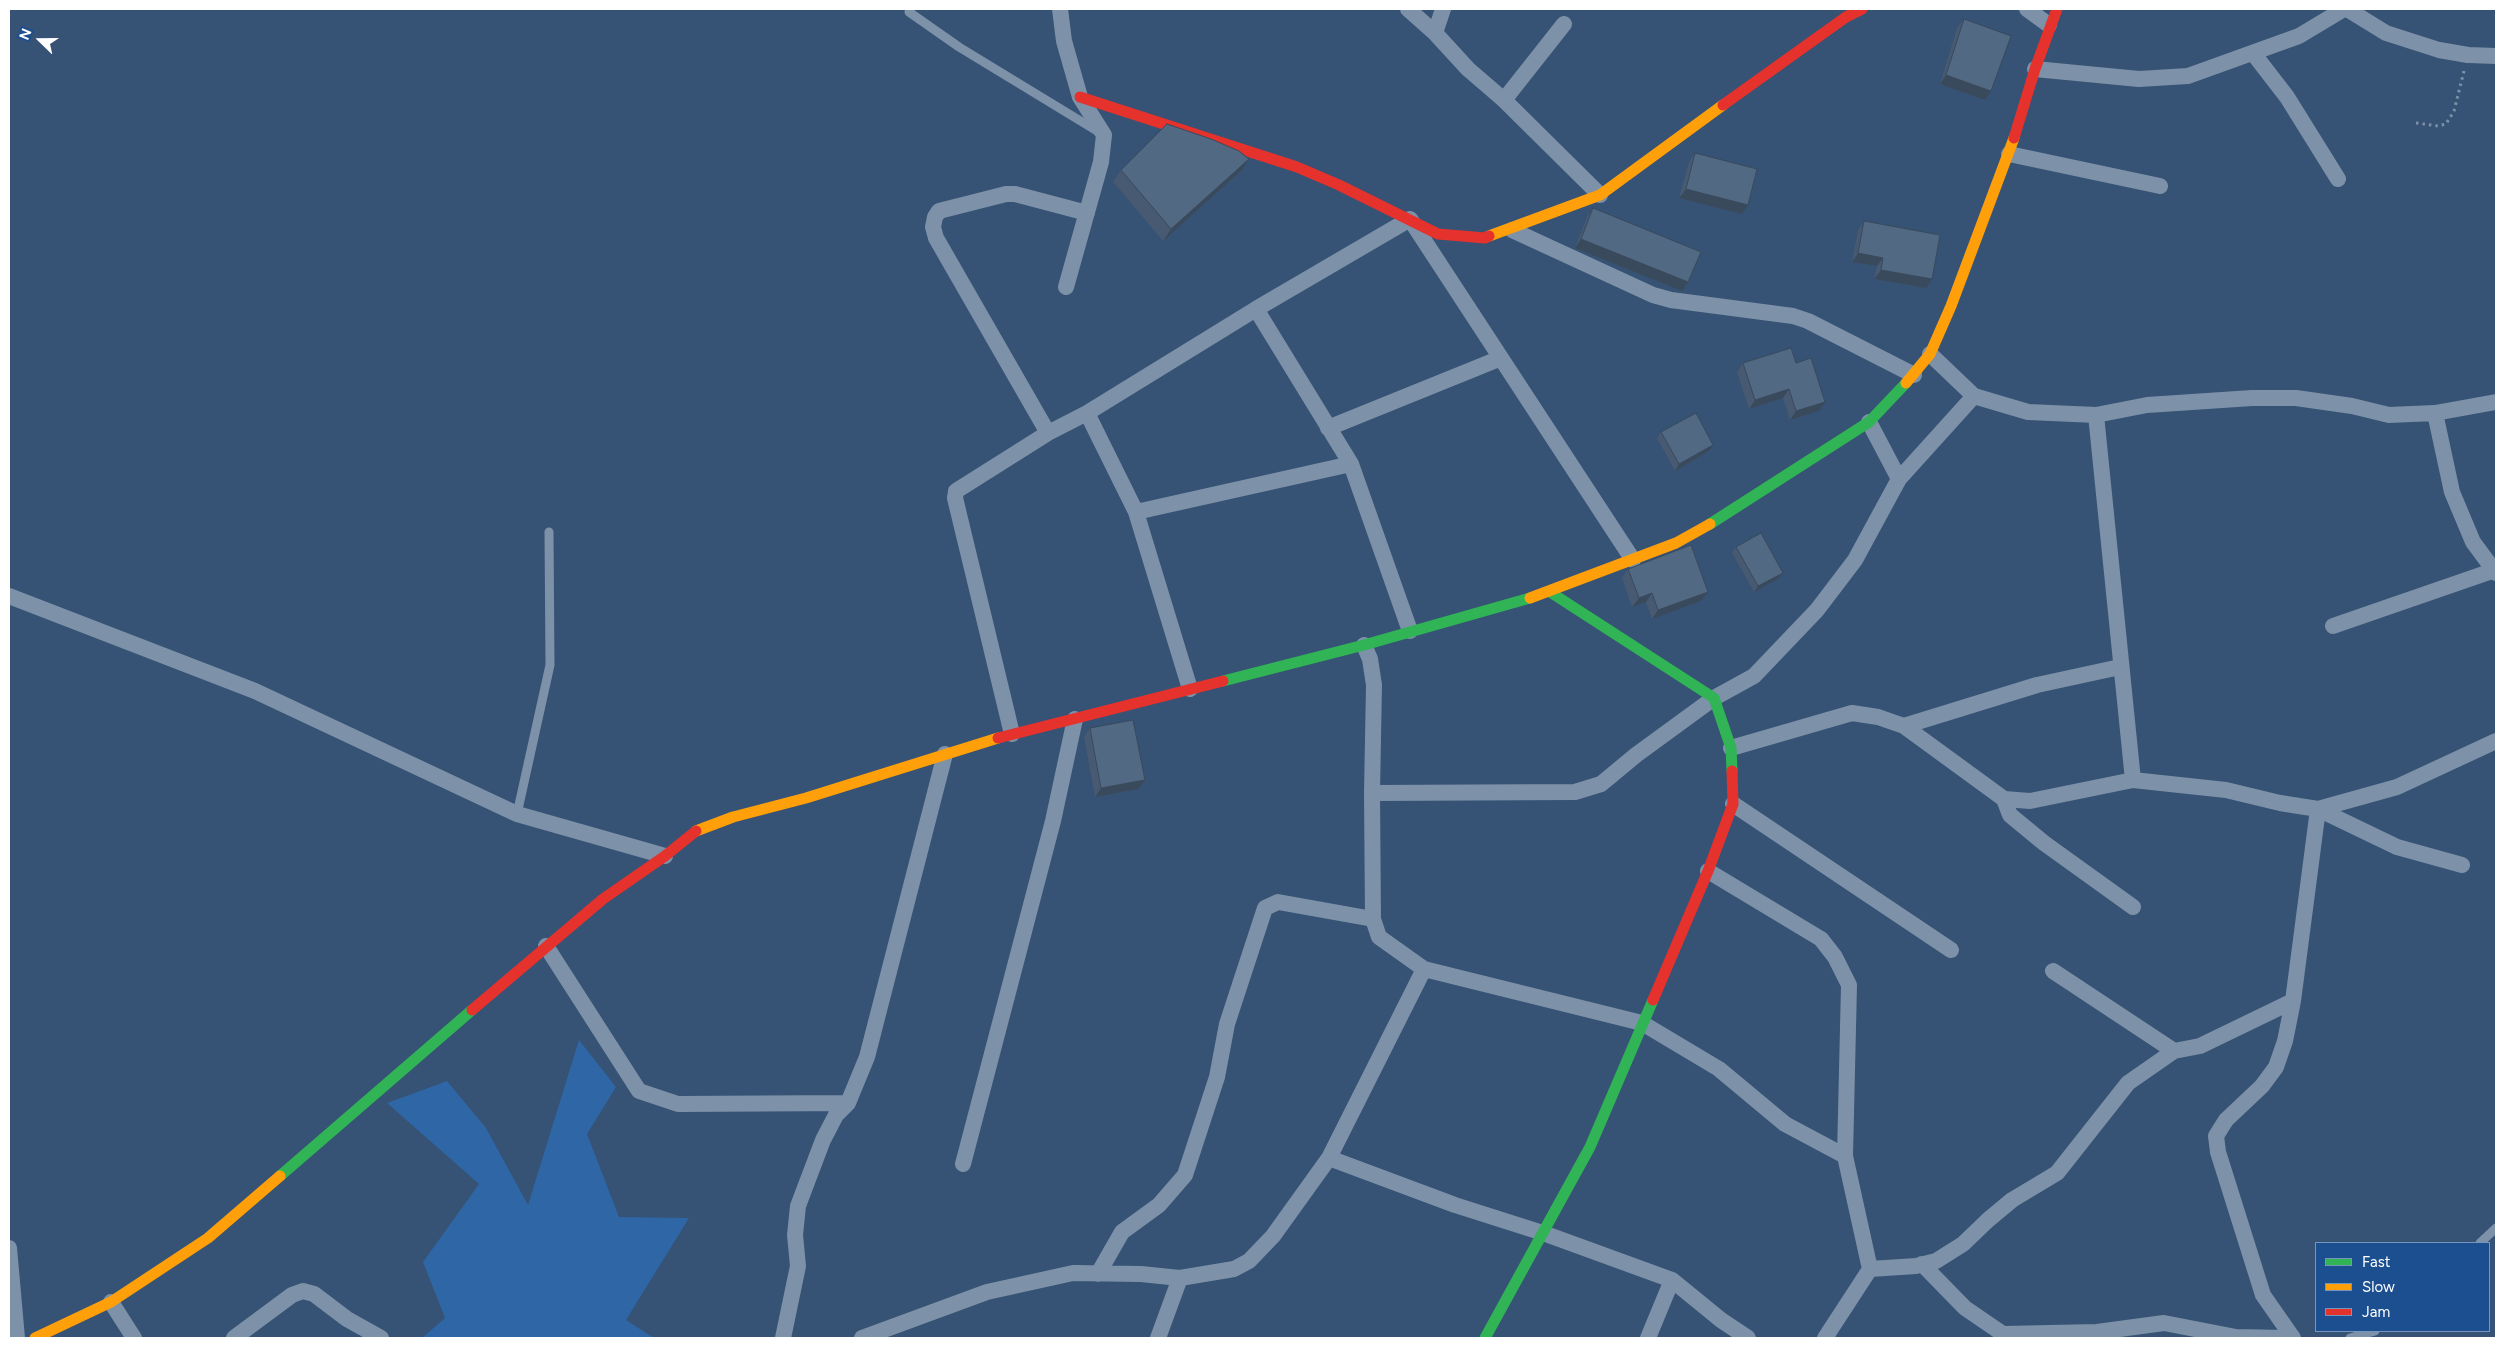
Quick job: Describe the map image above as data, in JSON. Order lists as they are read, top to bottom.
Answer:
{
  "legend": ["Fast", "Slow", "Jam"],
  "north": "left"
}
